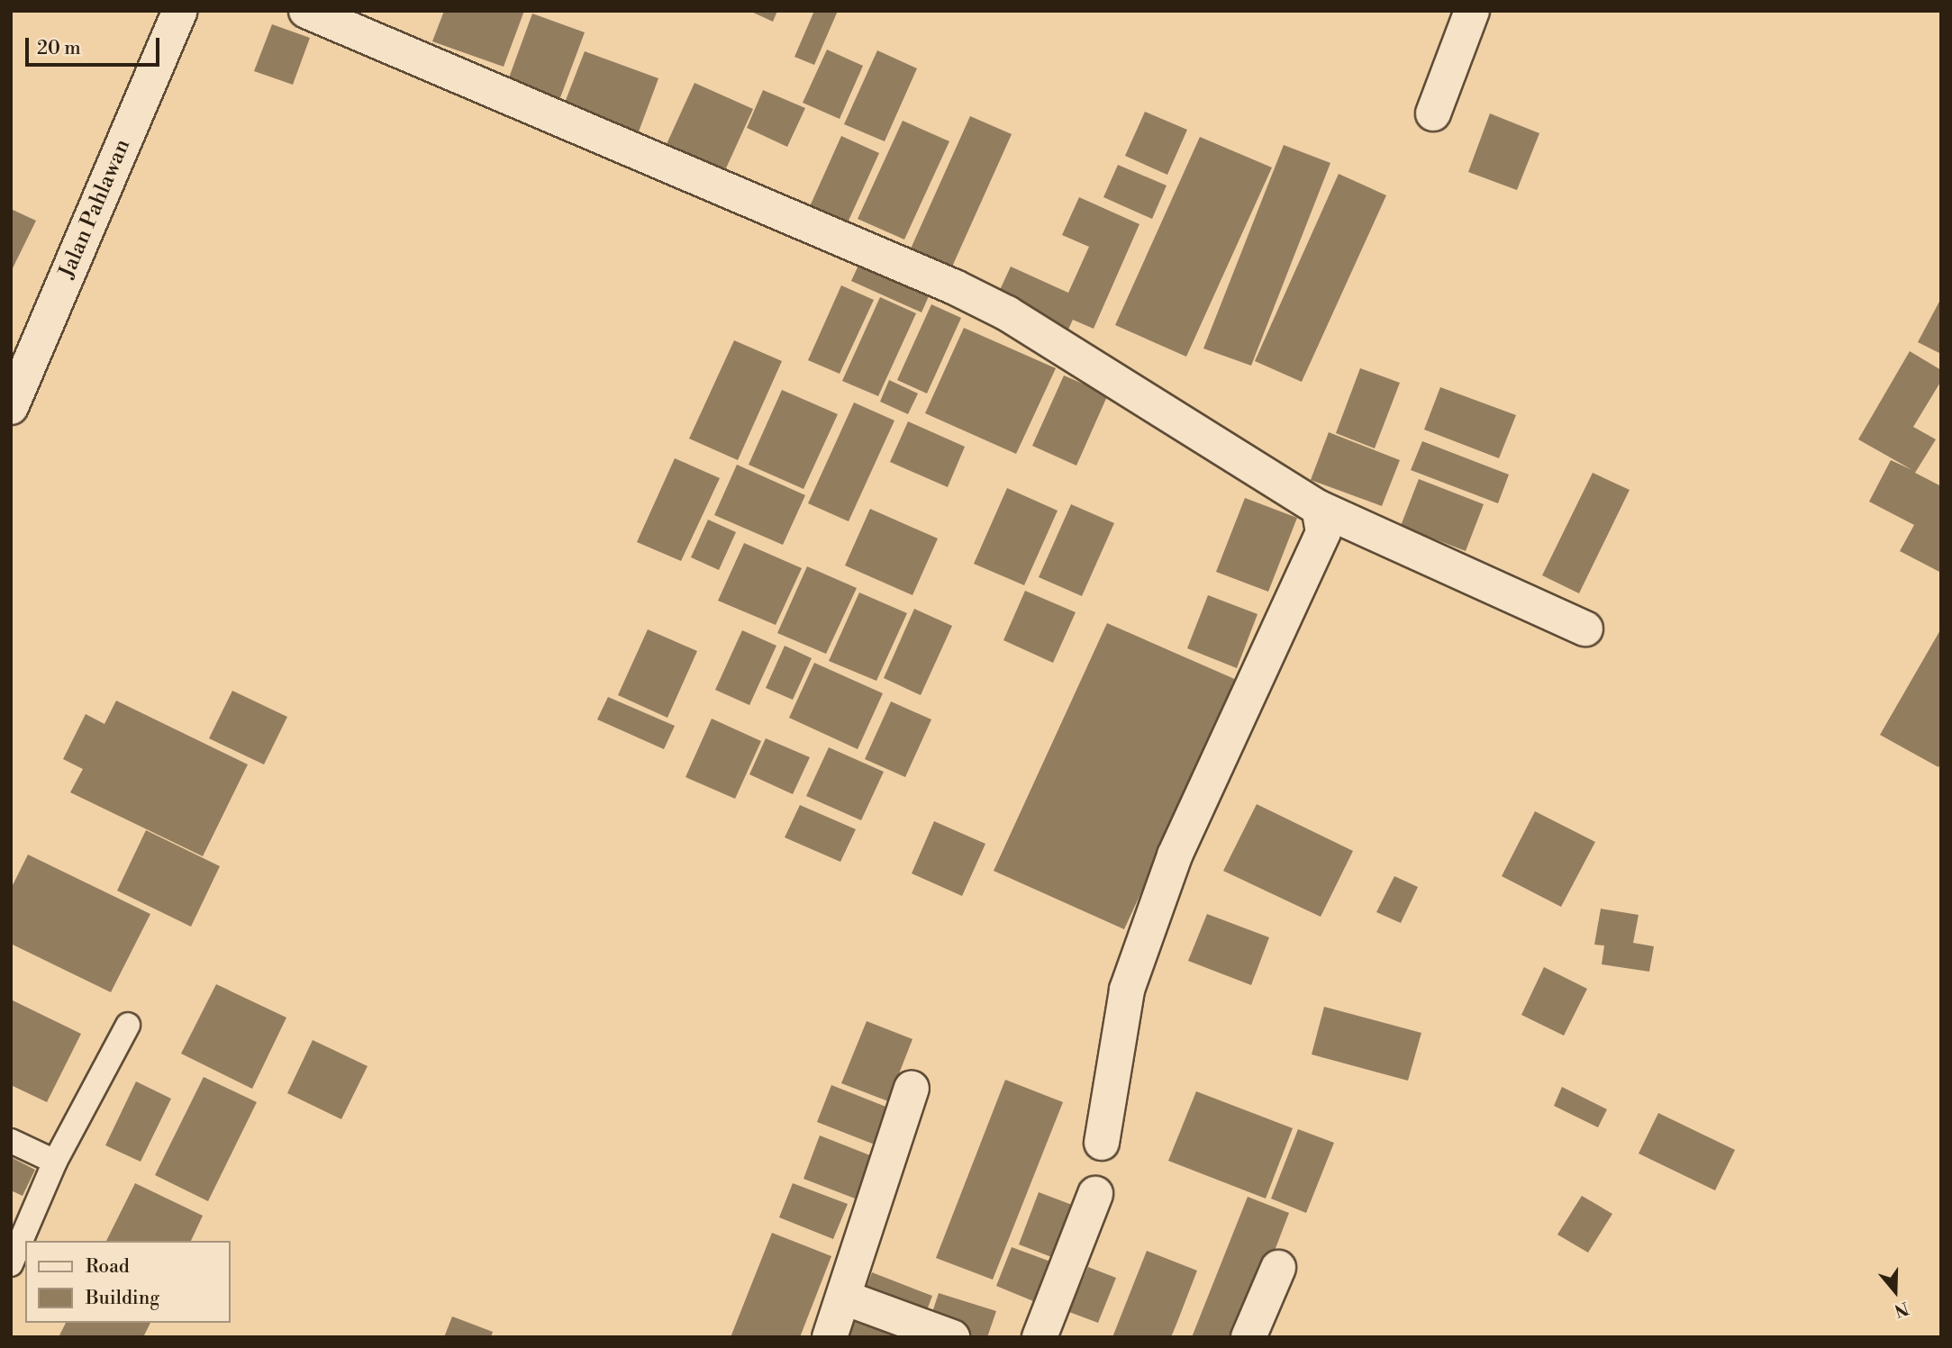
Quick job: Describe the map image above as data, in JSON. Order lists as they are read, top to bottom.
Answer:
{
  "streets": {
    "street": ["Jalan Pahlawan"]
  },
  "legend": ["Road", "Building"],
  "scale_bar": "20 m",
  "north": "bottom"
}
